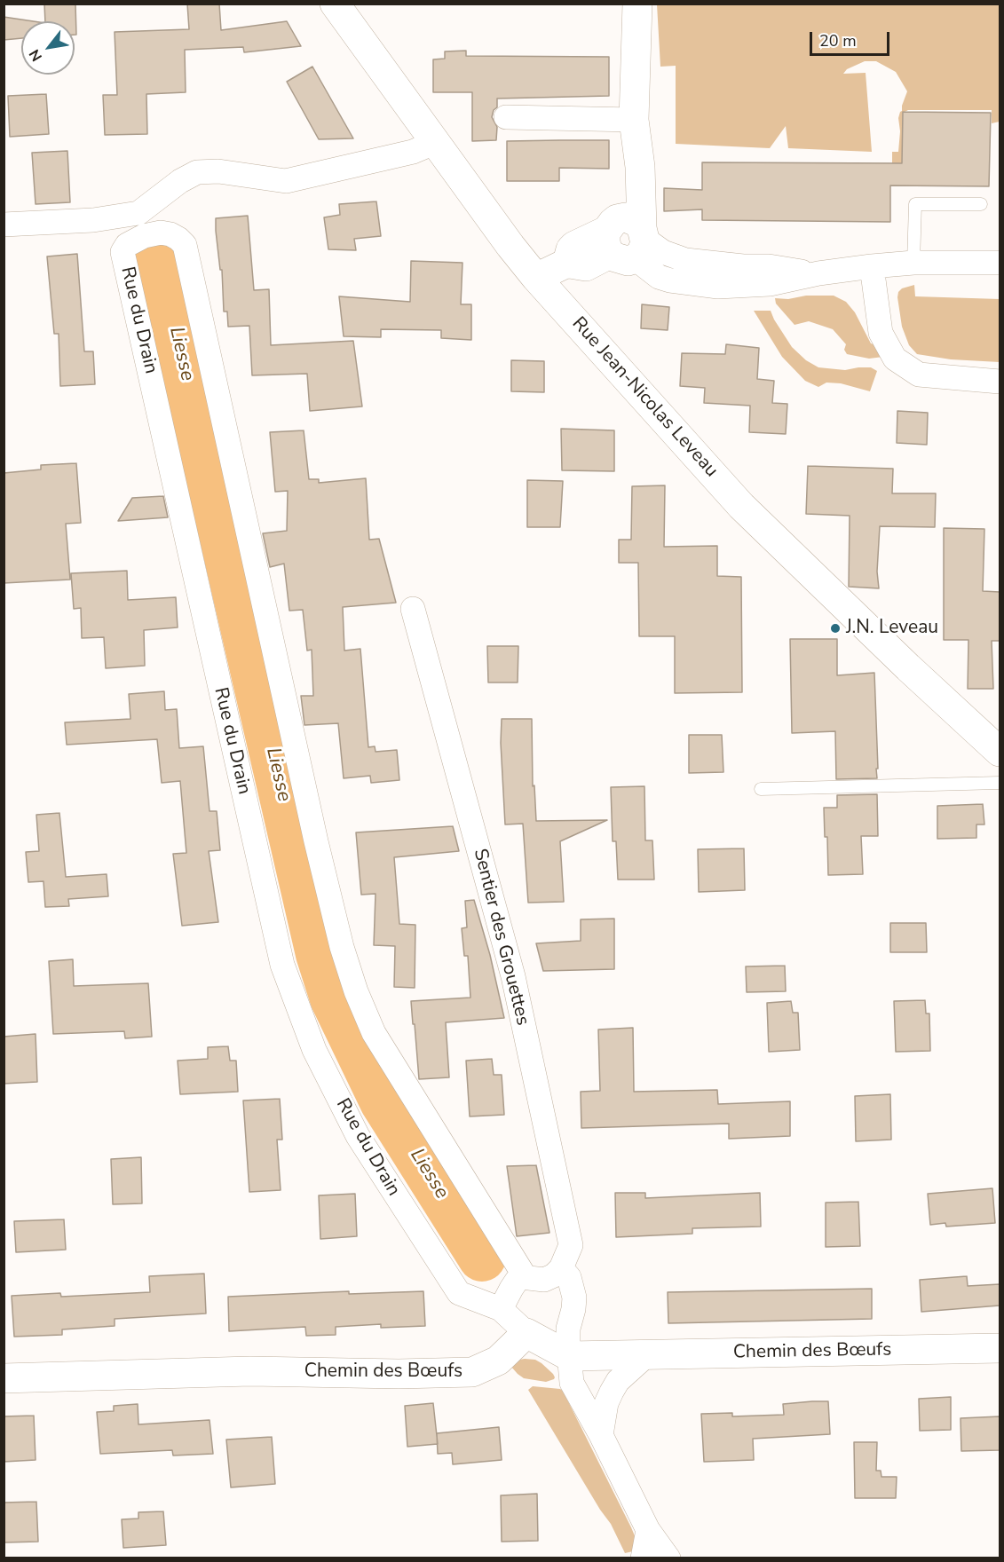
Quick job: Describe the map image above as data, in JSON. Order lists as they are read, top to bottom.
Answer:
{
  "streets": {
    "street": [
      "Rue du Drain",
      "Rue Jean-Nicolas Leveau",
      "Sentier des Grouettes",
      "Chemin des Bœufs"
    ]
  },
  "water": ["Liesse"],
  "places": ["J.N. Leveau"],
  "scale_bar": "20 m",
  "north": "bottom left"
}
